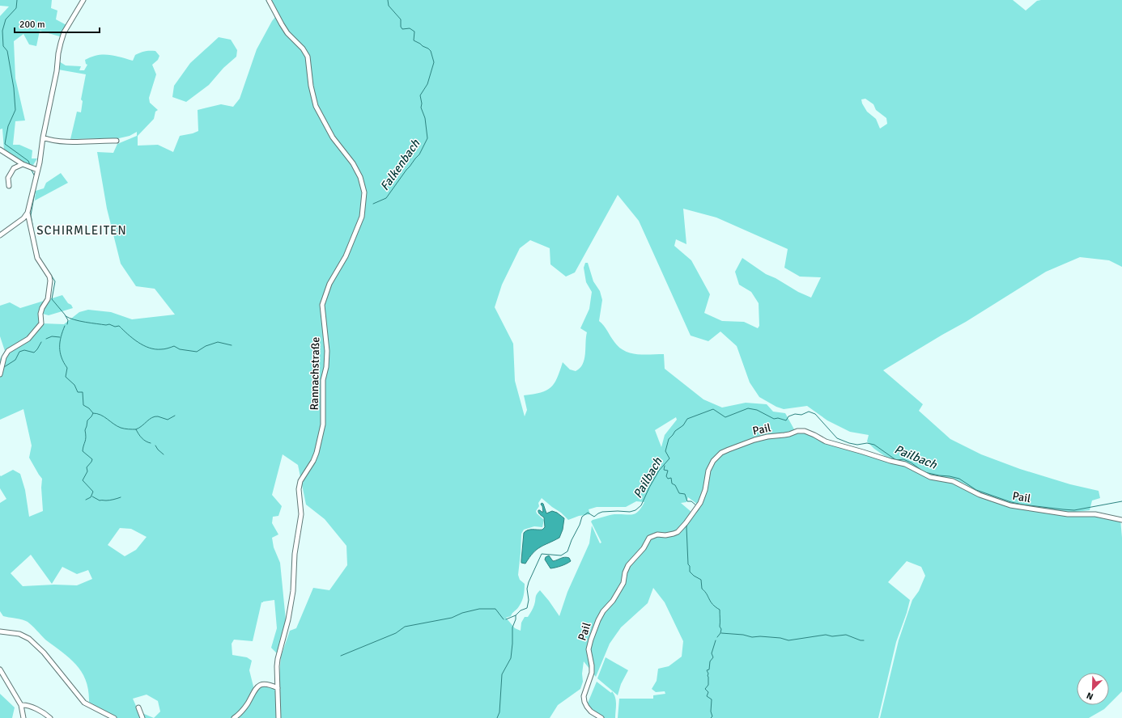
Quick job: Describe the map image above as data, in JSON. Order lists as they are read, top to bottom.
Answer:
{
  "streets": {
    "street": ["Rannachstraße", "Pail"]
  },
  "districts": ["SCHIRMLEITEN"],
  "water": ["Falkenbach", "Pailbach"],
  "scale_bar": "200 m",
  "north": "bottom left"
}
